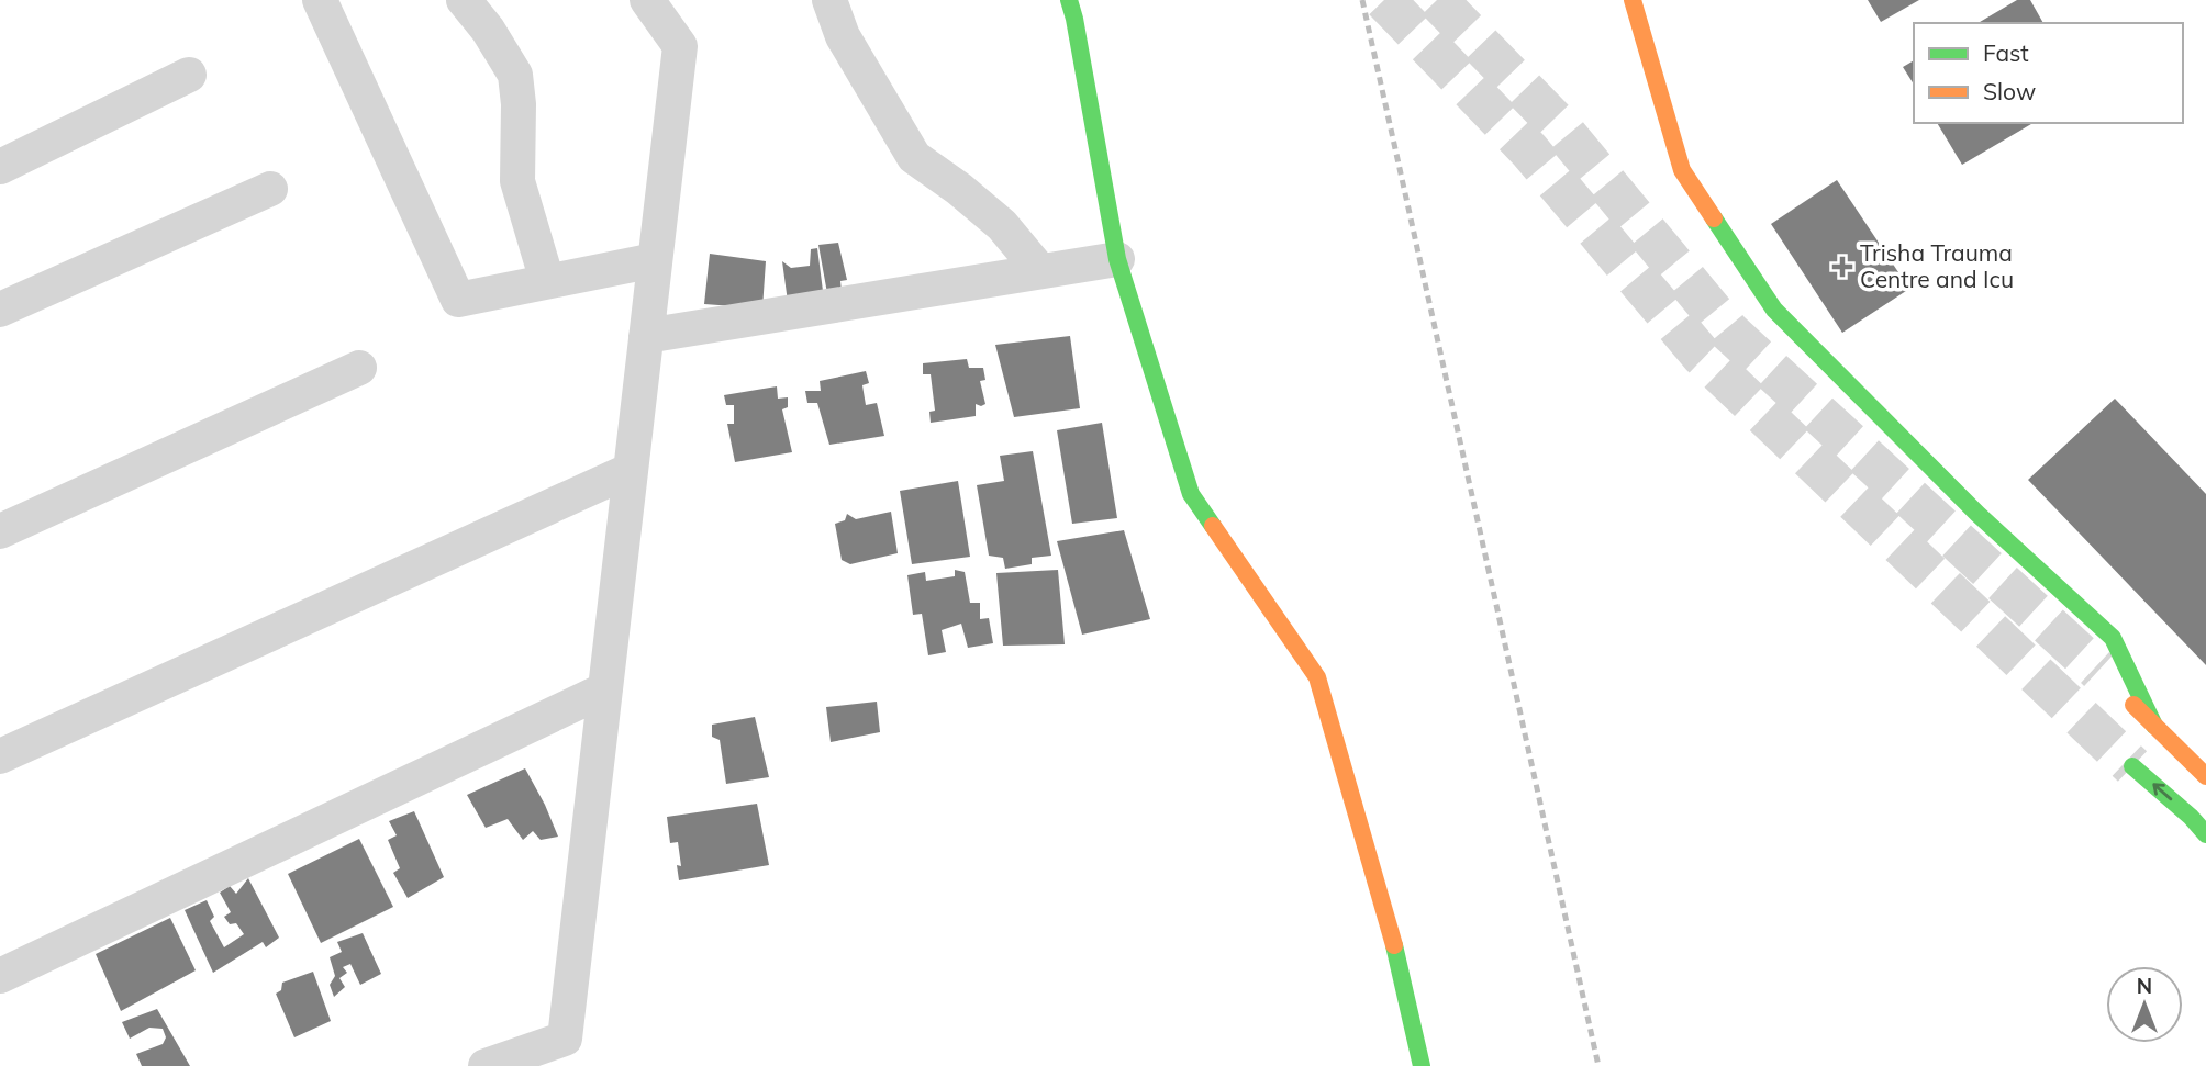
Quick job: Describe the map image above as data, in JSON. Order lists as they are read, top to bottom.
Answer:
{
  "places": {
    "health": ["Trisha Trauma Centre and Icu"]
  },
  "legend": ["Fast", "Slow"],
  "north": "top"
}
